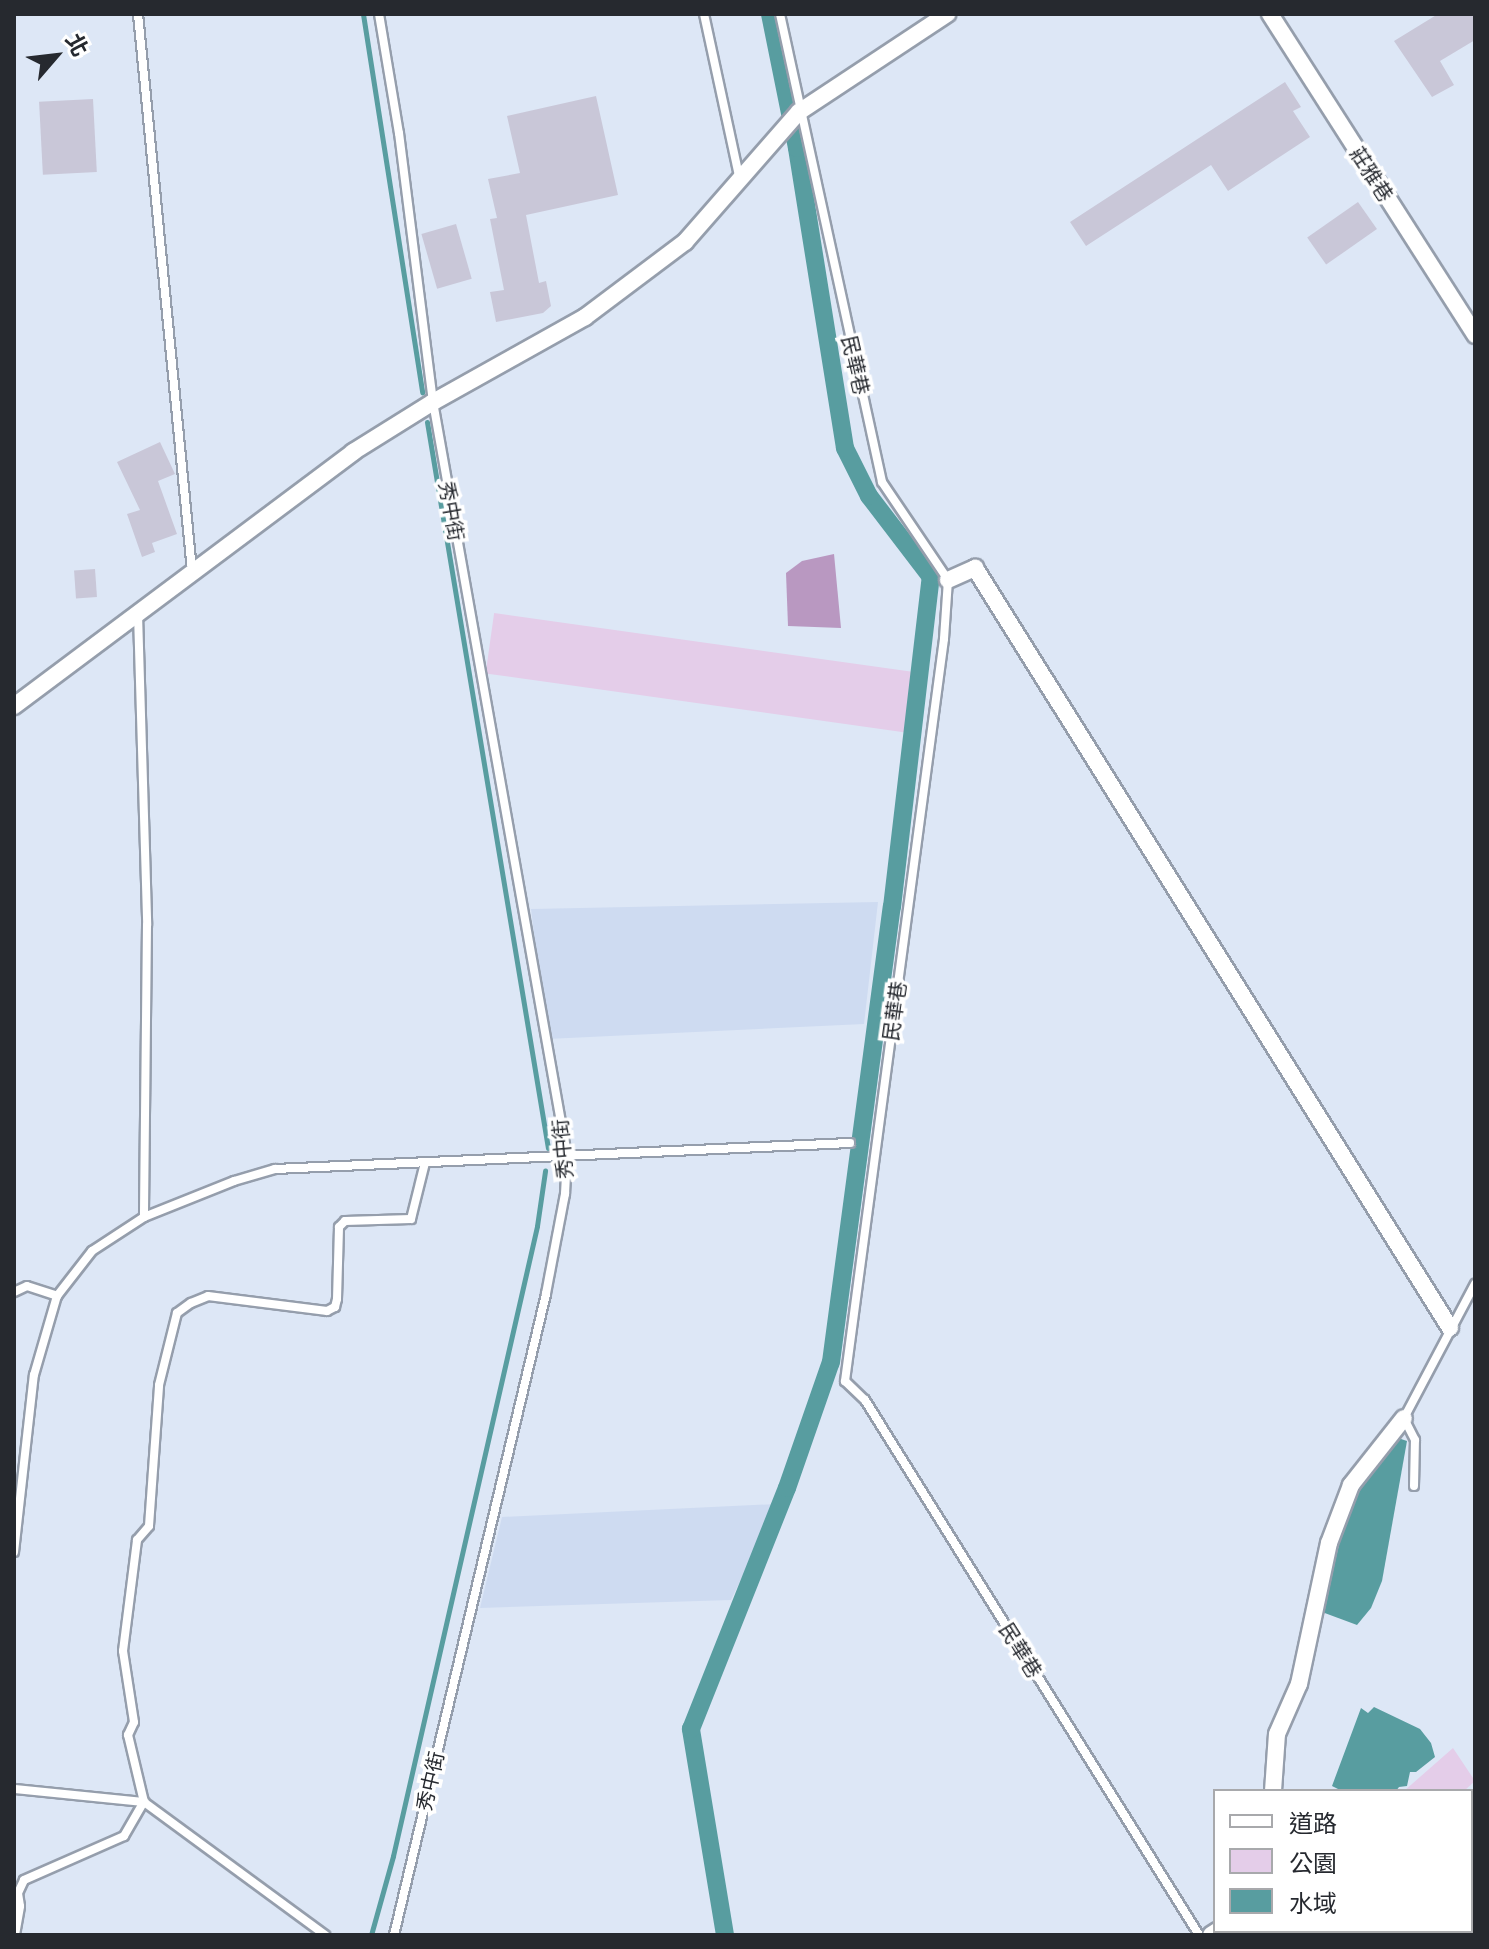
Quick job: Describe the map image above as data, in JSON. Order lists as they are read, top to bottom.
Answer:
{
  "streets": {
    "street": ["莊雅巷"],
    "lane": ["民華巷", "秀中街"]
  },
  "legend": ["道路", "公園", "水域"],
  "north": "top right"
}
